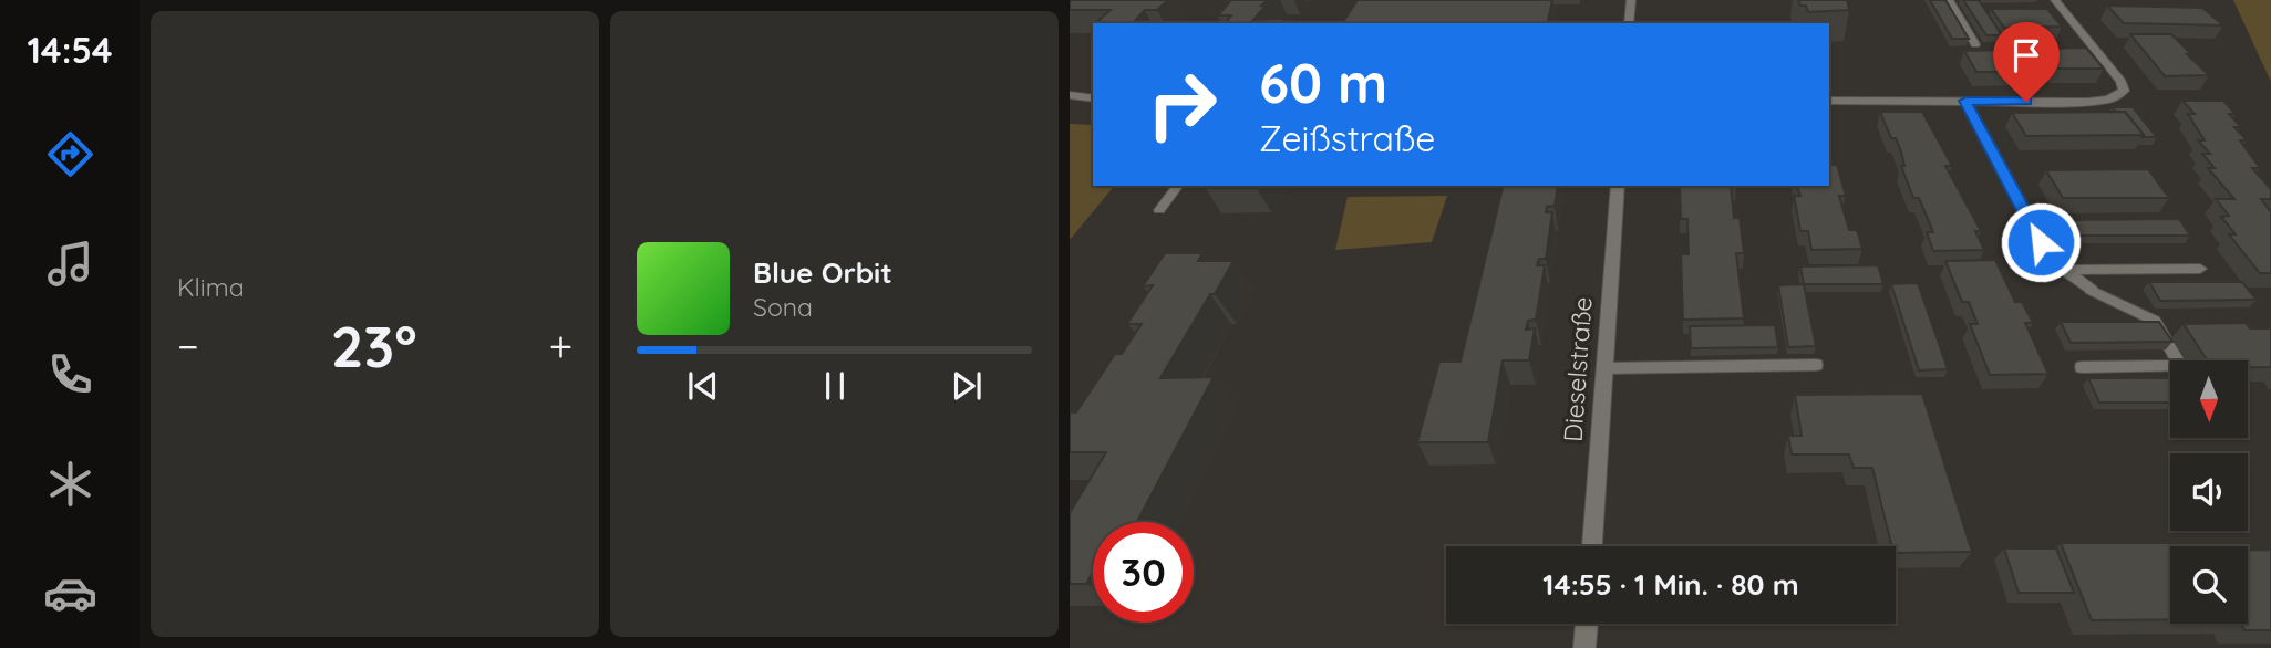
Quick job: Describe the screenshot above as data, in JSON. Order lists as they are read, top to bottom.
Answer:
{
  "streets": {
    "street": ["Dieselstraße"]
  },
  "north": "bottom",
  "page": {
    "tabs": "14:54",
    "tile": "Klima",
    "turn": ["60 m", "Zeißstraße"],
    "song": ["Blue Orbit", "Sona"],
    "heat": ["−", "23°", "+"],
    "limit": "30",
    "trip": "14:55 · 1 Min. · 80 m"
  }
}
